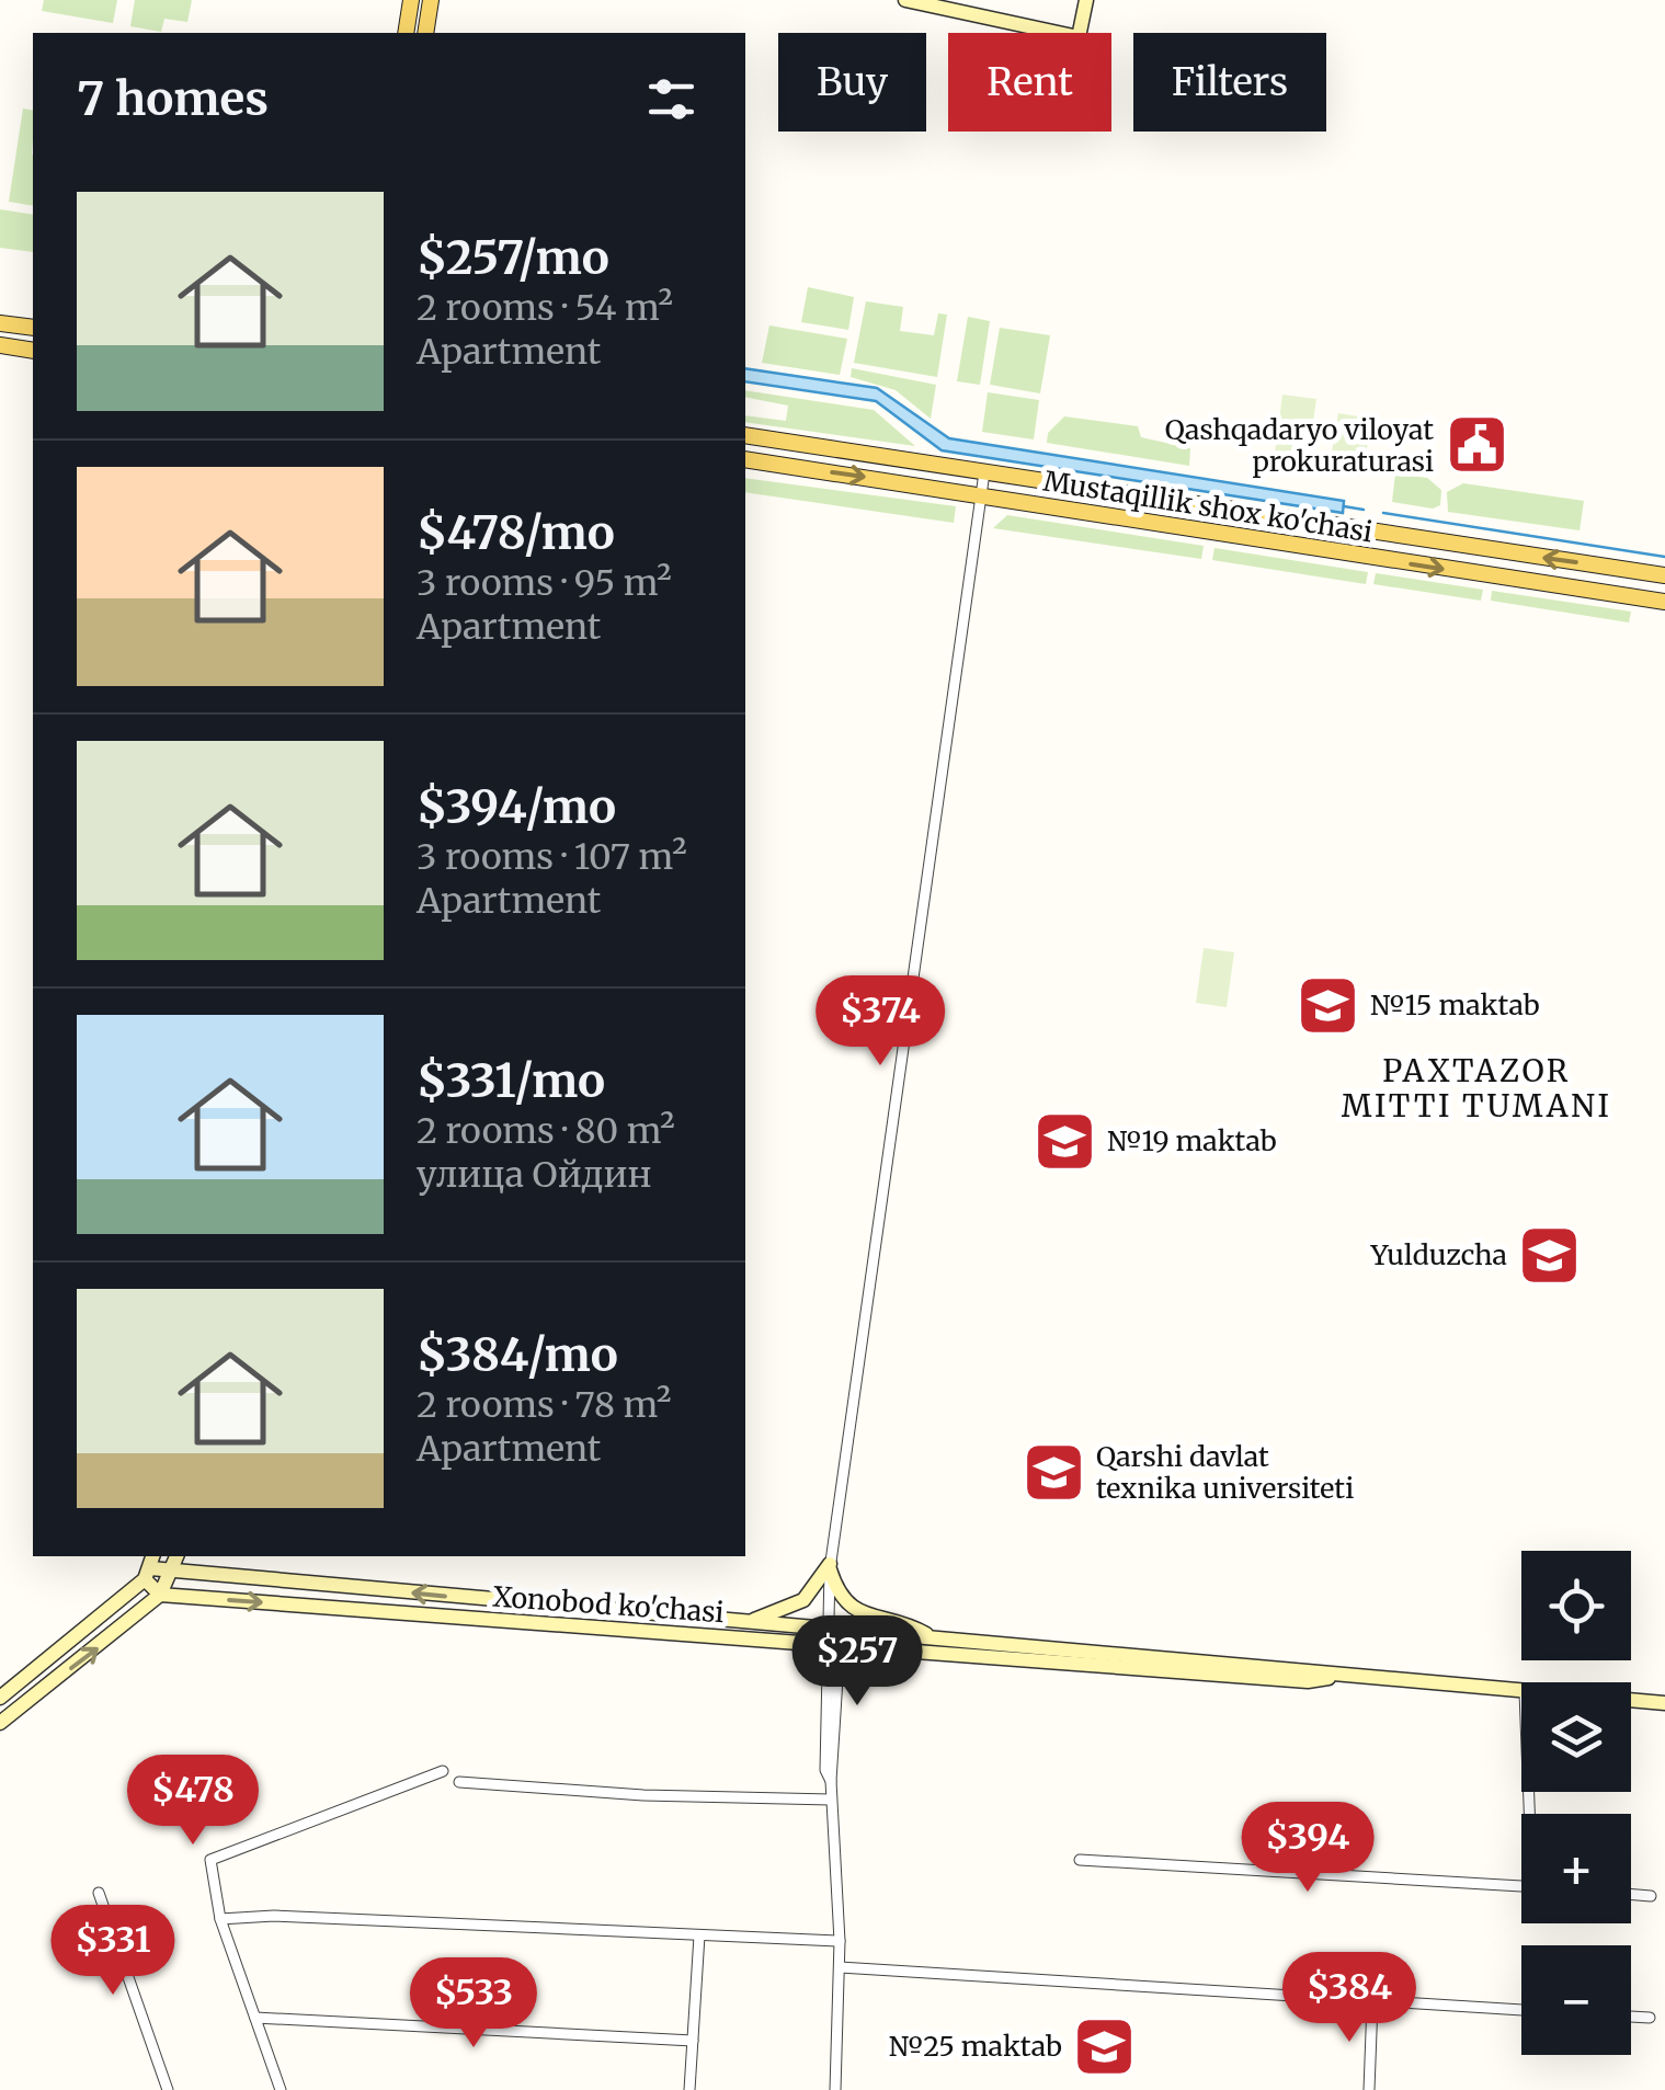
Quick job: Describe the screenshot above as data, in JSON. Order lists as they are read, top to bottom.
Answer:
{
  "streets": {
    "main road": ["Mustaqillik shox ko'chasi", "Xonobod ko'chasi"]
  },
  "districts": ["PAXTAZOR MITTI TUMANI"],
  "places": {
    "public building": ["Qashqadaryo viloyat prokuraturasi"],
    "school or university": [
      "№15 maktab",
      "№19 maktab",
      "Yulduzcha",
      "Qarshi davlat texnika universiteti",
      "№25 maktab"
    ]
  },
  "page": {
    "chip": ["Buy", "Rent", "Filters"],
    "heading": "7 homes",
    "list": [
      {
        "name": "$257/mo",
        "note": "2 rooms · 54 m² · Apartment"
      },
      {
        "name": "$478/mo",
        "note": "3 rooms · 95 m² · Apartment"
      },
      {
        "name": "$394/mo",
        "note": "3 rooms · 107 m² · Apartment"
      },
      {
        "name": "$331/mo",
        "note": "2 rooms · 80 m² · улица Ойдин"
      },
      {
        "name": "$384/mo",
        "note": "2 rooms · 78 m² · Apartment"
      }
    ],
    "price": [
      "$374",
      "$257",
      "$478",
      "$394",
      "$331",
      "$384",
      "$533"
    ],
    "map_buttons": ["+", "−"]
  }
}
